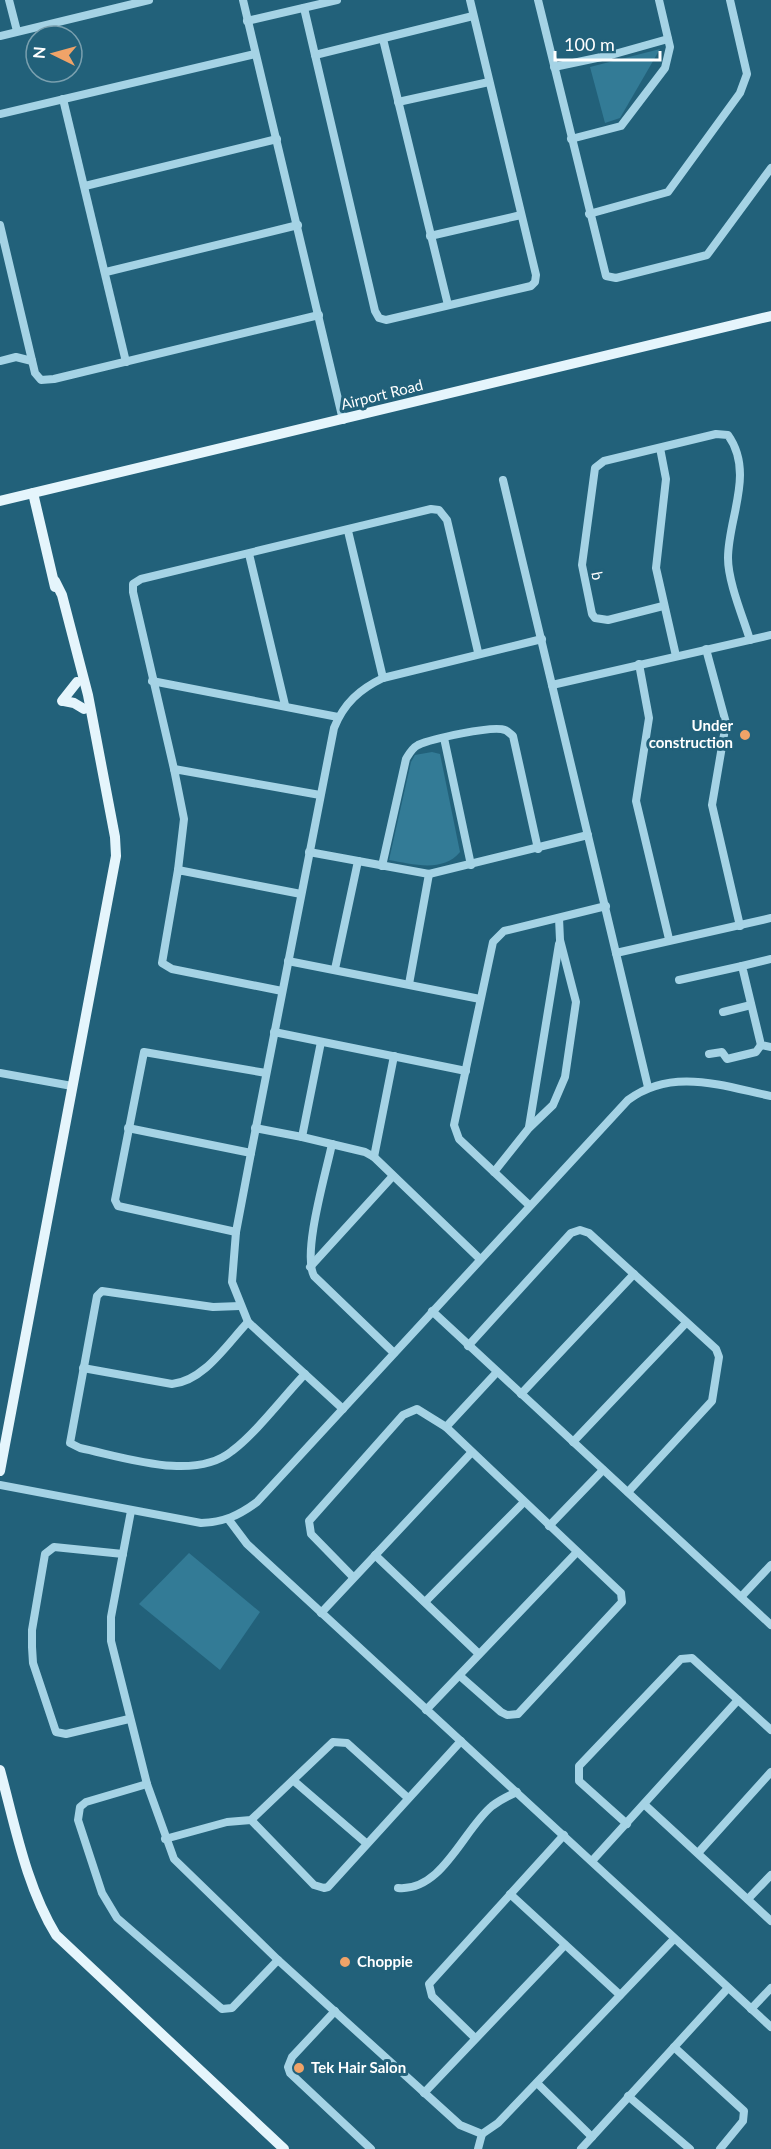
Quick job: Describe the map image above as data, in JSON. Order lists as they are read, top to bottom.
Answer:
{
  "streets": {
    "main road": ["Airport Road"],
    "street": ["b"]
  },
  "places": ["Under construction", "Choppie", "Tek Hair Salon"],
  "scale_bar": "100 m",
  "north": "left"
}
